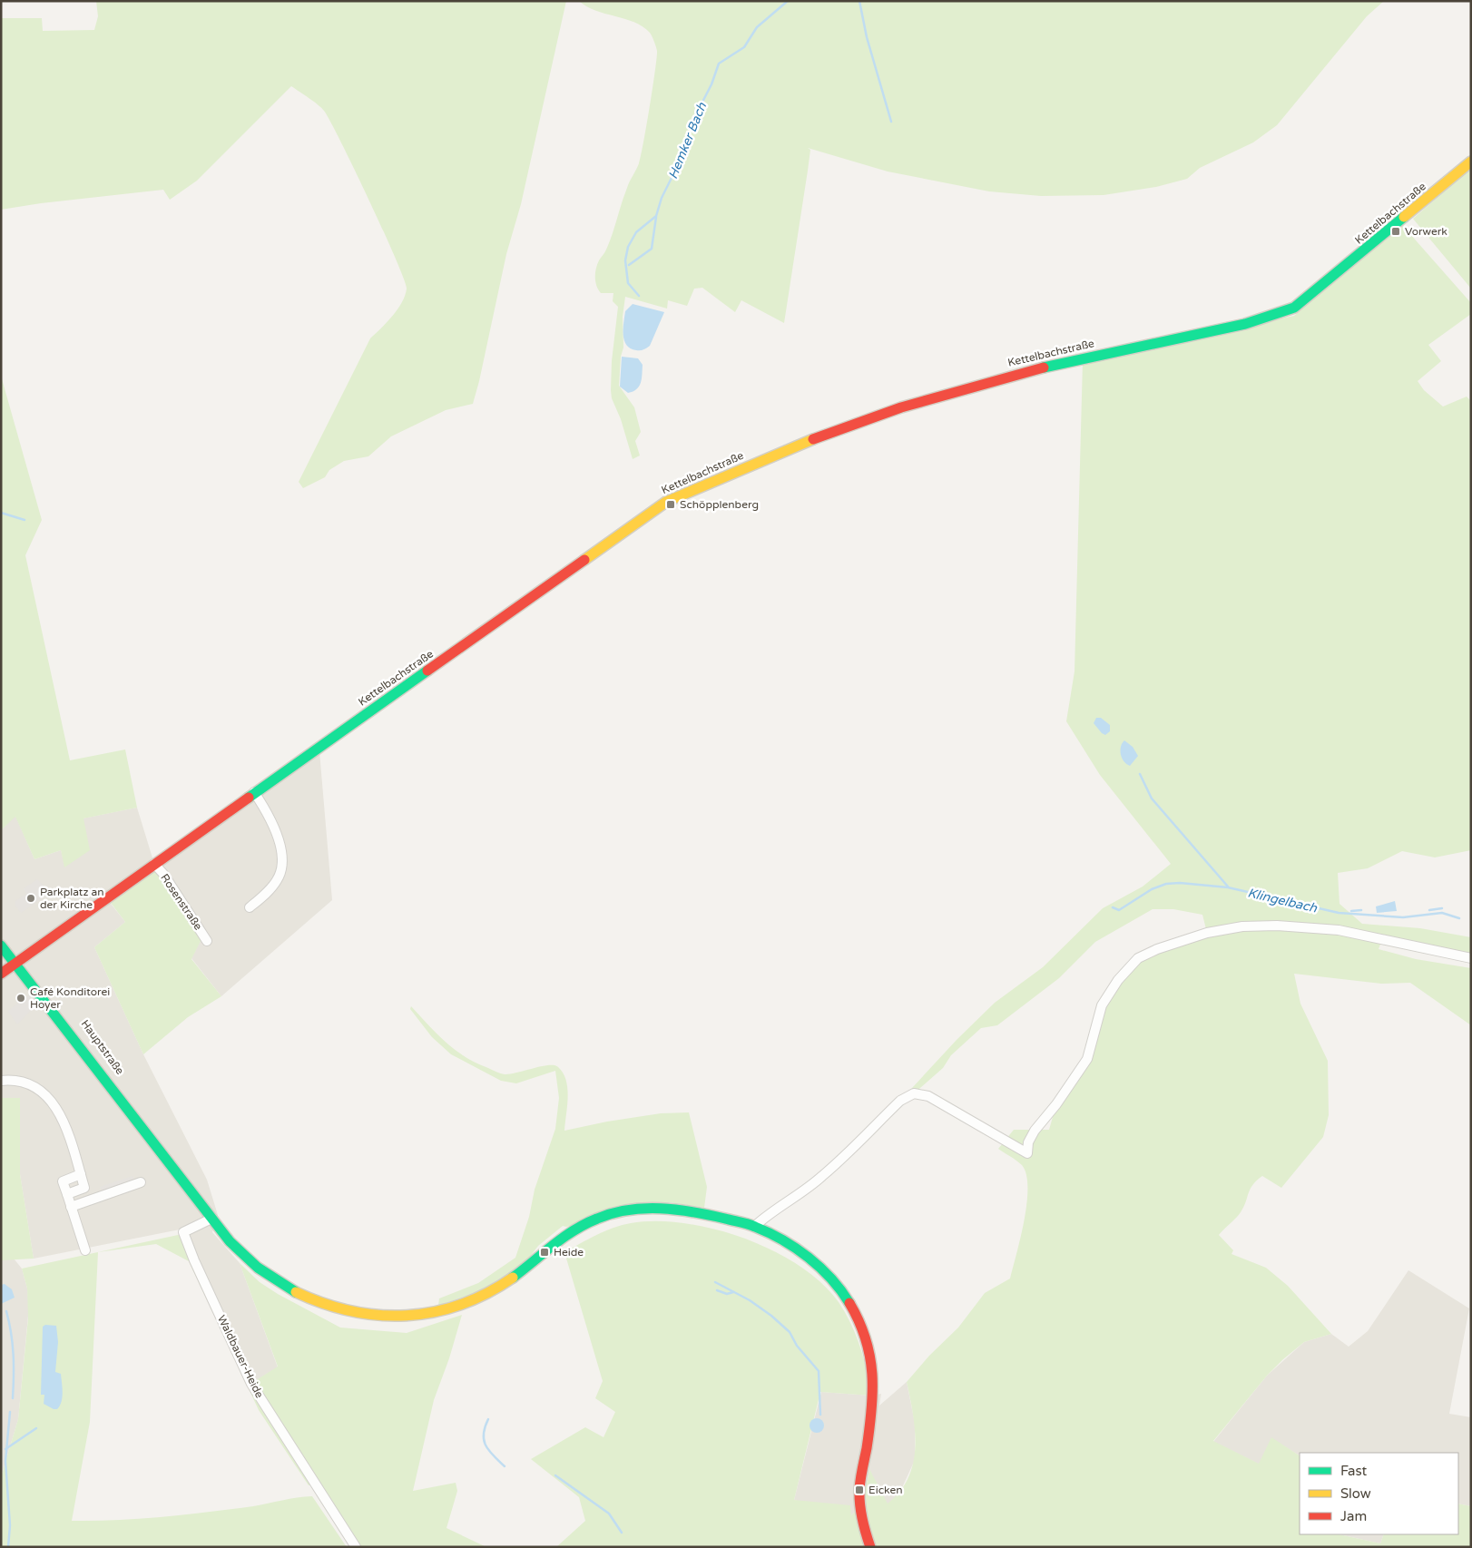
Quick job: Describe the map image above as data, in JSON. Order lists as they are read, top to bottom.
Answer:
{
  "streets": {
    "street": [
      "Kettelbachstraße",
      "Rosenstraße",
      "Hauptstraße",
      "Waldbauer-Heide"
    ]
  },
  "crossings": [
    ["Kettelbachstraße", "Rosenstraße"],
    ["Kettelbachstraße", "Hauptstraße"]
  ],
  "water": ["Hemker Bach", "Klingelbach"],
  "places": {
    "transit": [
      "Vorwerk",
      "Schöpplenberg",
      "Heide",
      "Eicken"
    ],
    "other": ["Parkplatz an der Kirche", "Café Konditorei Hoyer"]
  },
  "legend": ["Fast", "Slow", "Jam"]
}
